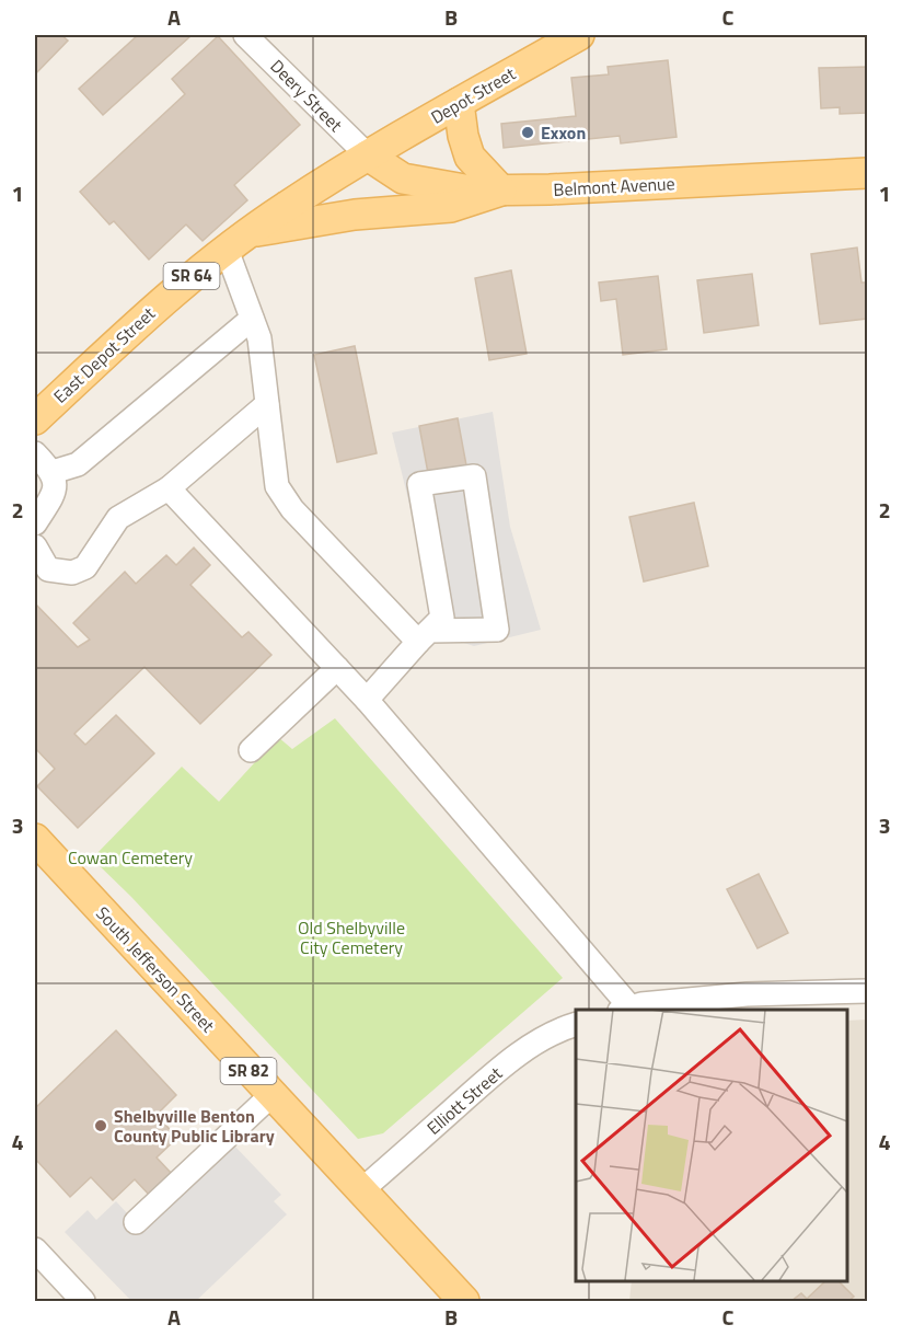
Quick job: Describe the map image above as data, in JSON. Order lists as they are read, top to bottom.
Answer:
{
  "streets": {
    "main road": [
      "Depot Street",
      "Belmont Avenue",
      "SR 64",
      "East Depot Street",
      "South Jefferson Street",
      "SR 82"
    ],
    "street": ["Deery Street", "Elliott Street"]
  },
  "crossings": [
    ["Deery Street", "Depot Street"],
    ["Deery Street", "Belmont Avenue"],
    ["Deery Street", "East Depot Street"],
    ["Depot Street", "Belmont Avenue"],
    ["Depot Street", "East Depot Street"],
    ["Belmont Avenue", "East Depot Street"],
    ["South Jefferson Street", "Elliott Street"]
  ],
  "parks": ["Cowan Cemetery", "Old Shelbyville City Cemetery"],
  "places": ["Exxon", "Shelbyville Benton County Public Library"],
  "grid": {
    "columns": ["A", "B", "C"],
    "rows": [
      "1",
      "2",
      "3",
      "4"
    ]
  }
}
